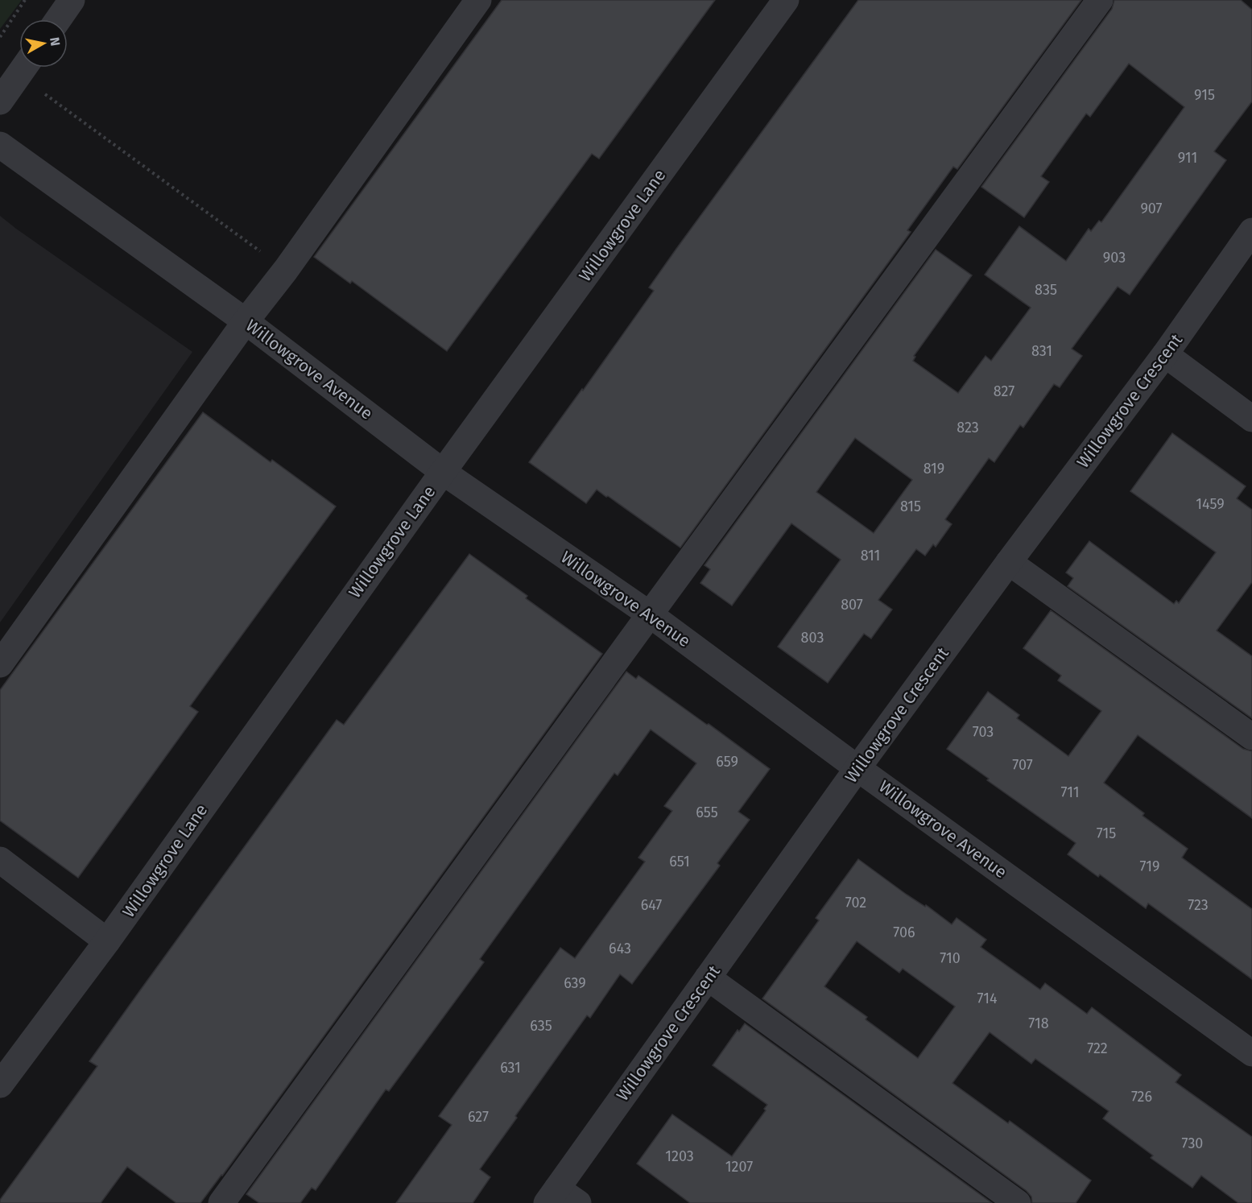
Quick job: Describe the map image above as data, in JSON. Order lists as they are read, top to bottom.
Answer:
{
  "streets": {
    "street": ["Willowgrove Lane", "Willowgrove Avenue", "Willowgrove Crescent"]
  },
  "crossings": [
    ["Willowgrove Lane", "Willowgrove Avenue"],
    ["Willowgrove Avenue", "Willowgrove Crescent"]
  ],
  "house_numbers": [
    "915",
    "911",
    "907",
    "903",
    "835",
    "831",
    "827",
    "823",
    "819",
    "1459",
    "815",
    "811",
    "807",
    "803",
    "703",
    "659",
    "707",
    "711",
    "655",
    "715",
    "651",
    "719",
    "702",
    "647",
    "723",
    "706",
    "643",
    "710",
    "639",
    "714",
    "718",
    "635",
    "722",
    "631",
    "726",
    "627",
    "730",
    "1203",
    "1207"
  ],
  "north": "right"
}
